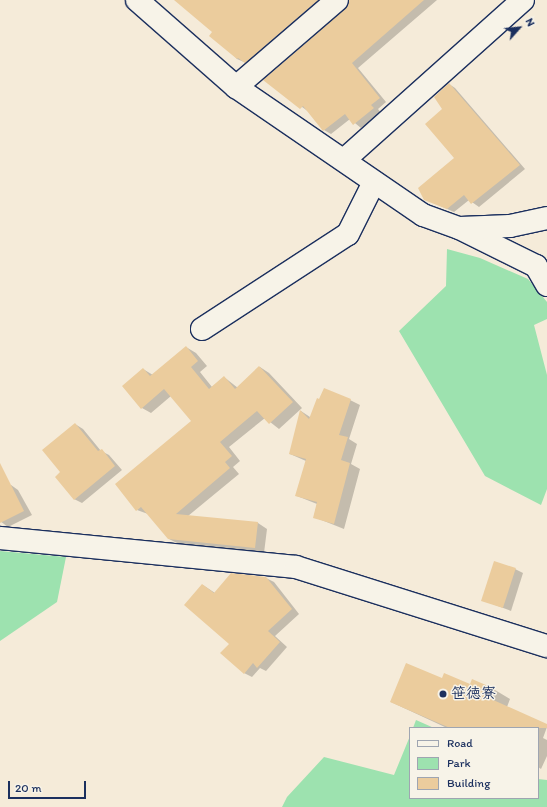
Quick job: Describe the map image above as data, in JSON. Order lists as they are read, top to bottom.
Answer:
{
  "places": ["笹徳寮"],
  "legend": ["Road", "Park", "Building"],
  "scale_bar": "20 m",
  "north": "top right"
}
